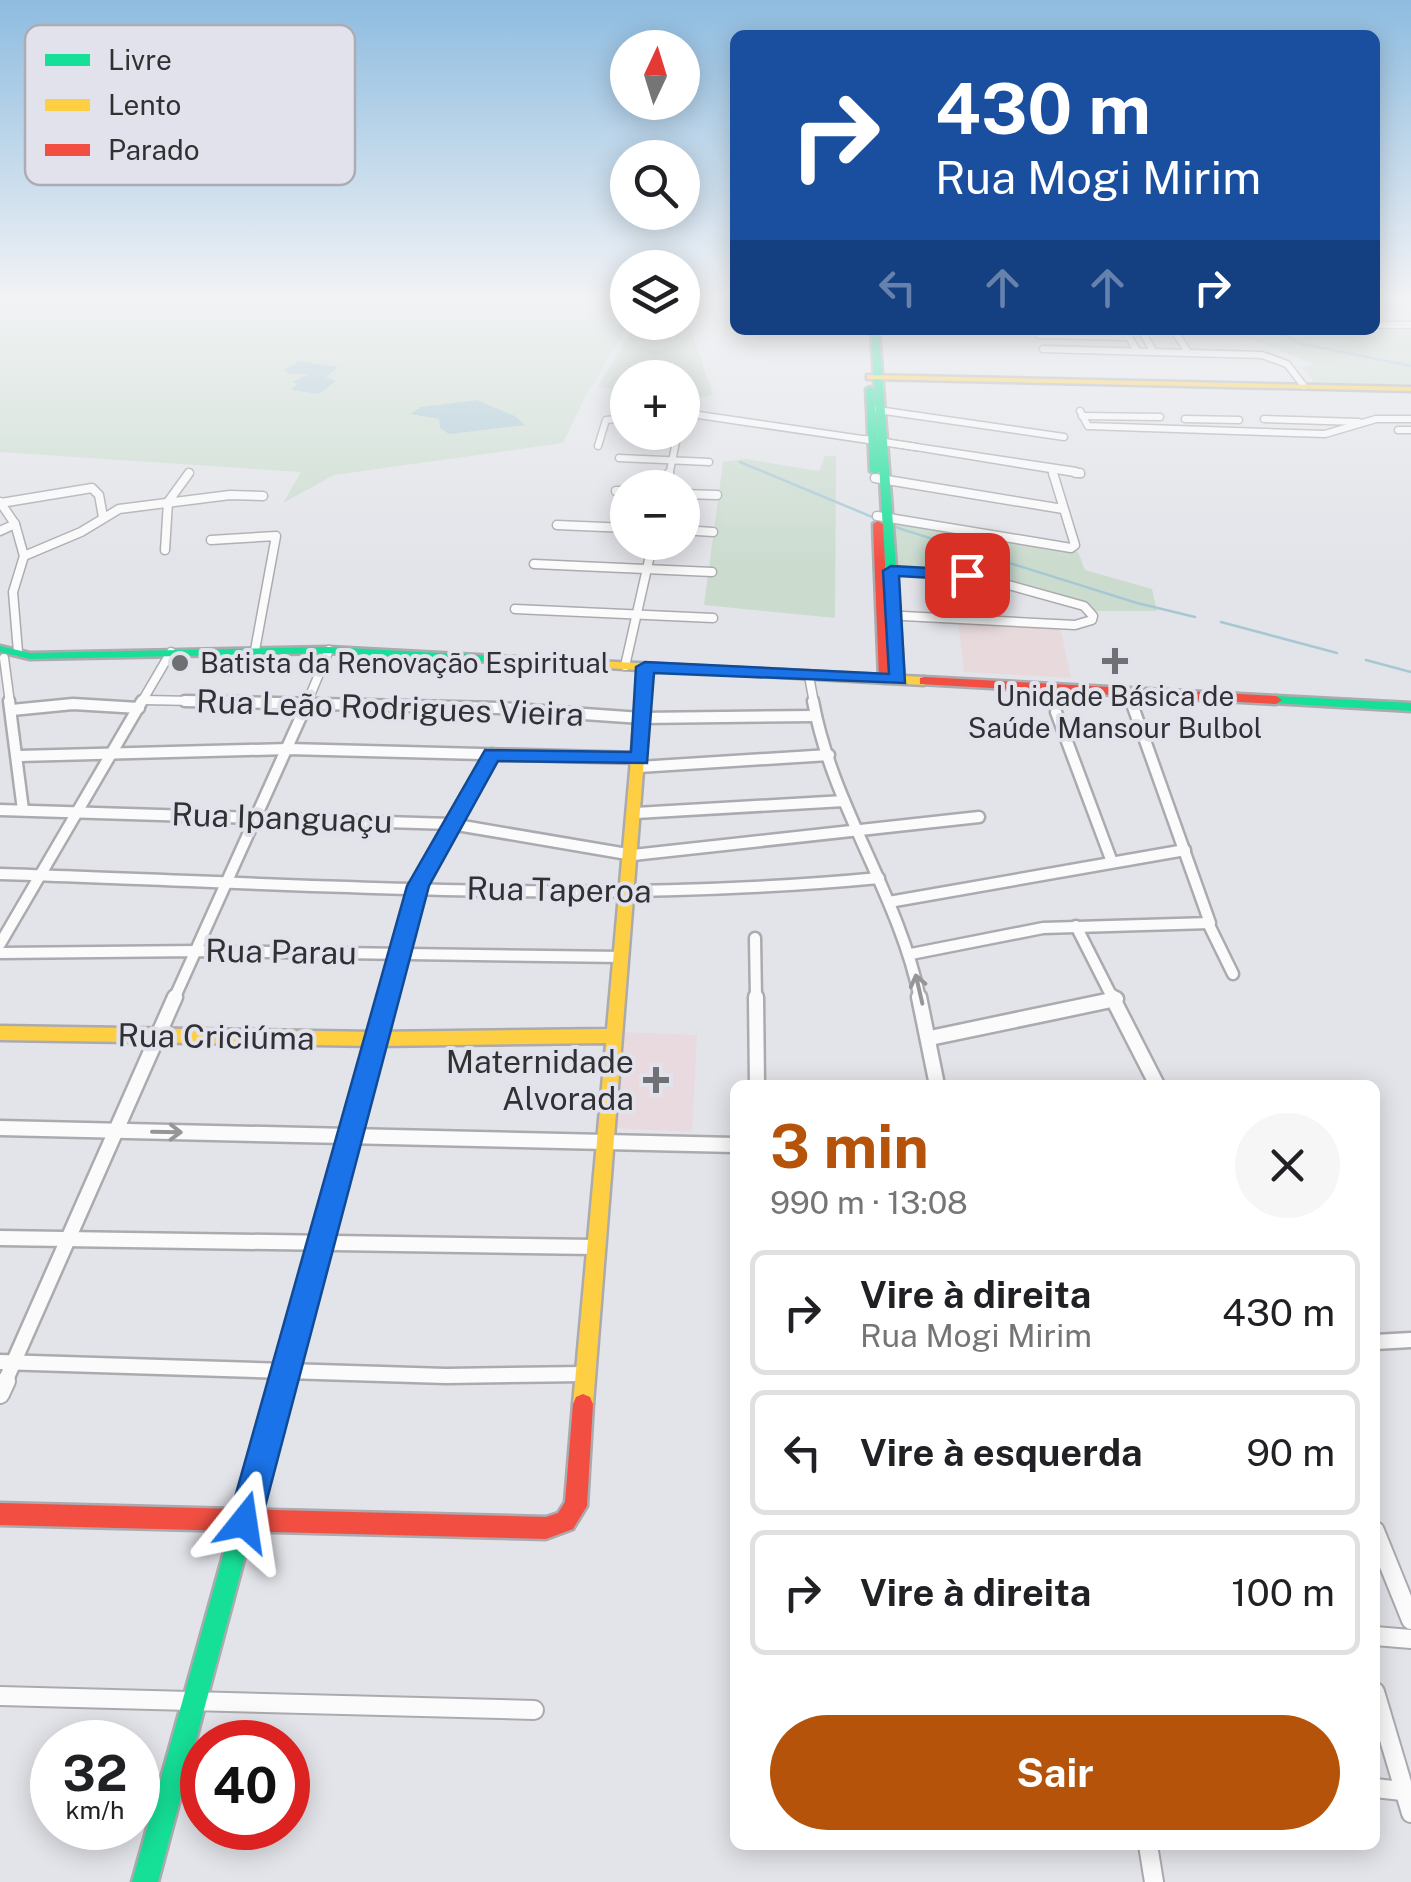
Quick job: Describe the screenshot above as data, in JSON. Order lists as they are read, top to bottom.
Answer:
{
  "streets": {
    "street": [
      "Rua Leão Rodrigues Vieira",
      "Rua Ipanguaçu",
      "Rua Taperoa",
      "Rua Parau",
      "Rua Criciúma"
    ]
  },
  "places": {
    "health": ["Unidade Básica de Saúde Mansour Bulbol", "Maternidade Alvorada"],
    "other": ["Batista da Renovação Espiritual"]
  },
  "legend": ["Livre", "Lento", "Parado"],
  "north": "top",
  "page": {
    "map_buttons": ["+", "−"],
    "turn": ["430 m", "Rua Mogi Mirim"],
    "heading": ["3 min", "990 m · 13:08"],
    "list": [
      {
        "name": "Vire à direita",
        "note": "Rua Mogi Mirim",
        "value": "430 m"
      },
      {
        "name": "Vire à esquerda",
        "value": "90 m"
      },
      {
        "name": "Vire à direita",
        "value": "100 m"
      }
    ],
    "buttons": "Sair",
    "speed": "32 km/h",
    "limit": "40"
  }
}
